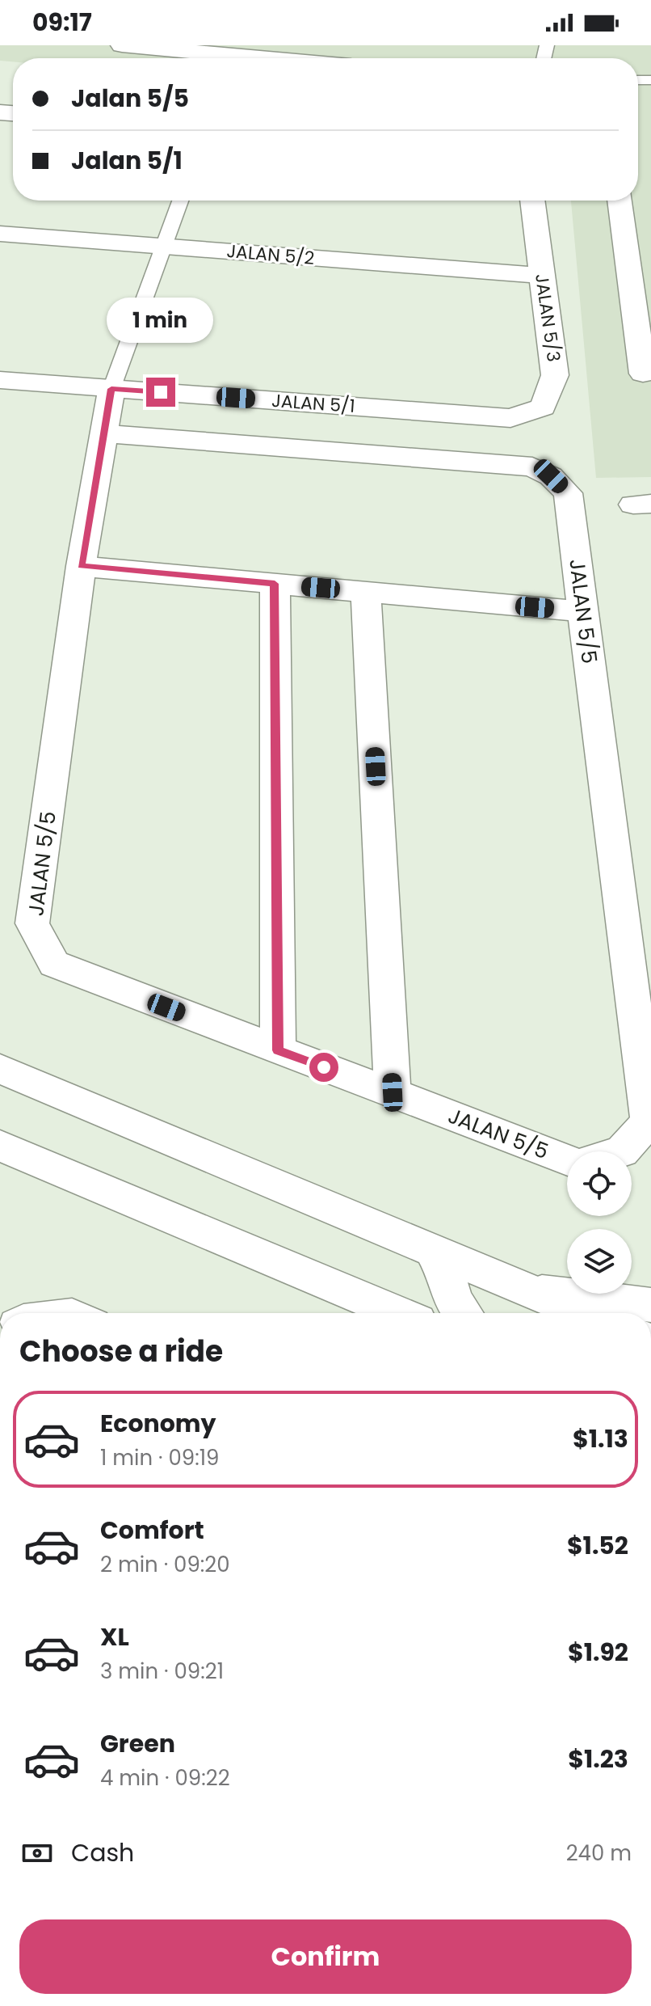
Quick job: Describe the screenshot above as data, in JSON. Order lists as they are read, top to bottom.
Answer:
{
  "streets": {
    "street": [
      "JALAN 5/2",
      "JALAN 5/3",
      "JALAN 5/1",
      "JALAN 5/5"
    ]
  },
  "crossings": [
    ["JALAN 5/2", "JALAN 5/3"],
    ["JALAN 5/3", "JALAN 5/1"],
    ["JALAN 5/1", "JALAN 5/5"]
  ],
  "page": {
    "status": "09:17",
    "banner": ["Jalan 5/5", "Jalan 5/1"],
    "bubble": "1 min",
    "heading": "Choose a ride",
    "list": [
      {
        "name": "Economy",
        "note": "1 min · 09:19",
        "value": "$1.13"
      },
      {
        "name": "Comfort",
        "note": "2 min · 09:20",
        "value": "$1.52"
      },
      {
        "name": "XL",
        "note": "3 min · 09:21",
        "value": "$1.92"
      },
      {
        "name": "Green",
        "note": "4 min · 09:22",
        "value": "$1.23"
      }
    ],
    "pay": ["Cash", "240 m"],
    "buttons": "Confirm"
  }
}
